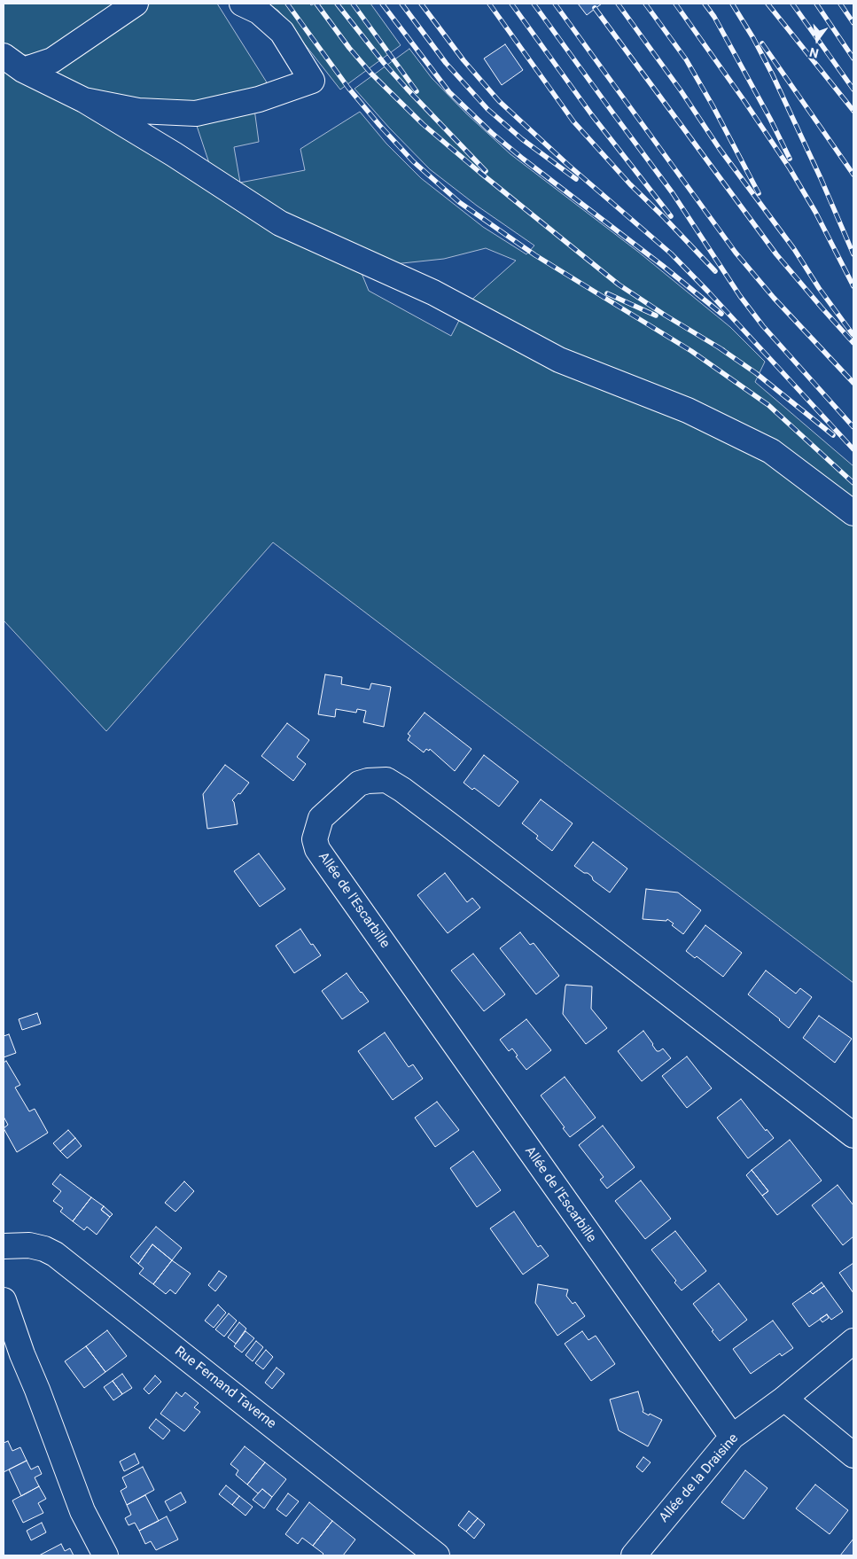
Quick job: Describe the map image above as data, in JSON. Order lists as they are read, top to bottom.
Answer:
{
  "streets": {
    "street": ["Allée de l'Escarbille", "Rue Fernand Taverne", "Allée de la Draisine"]
  },
  "crossings": [
    ["Allée de l'Escarbille", "Allée de la Draisine"]
  ],
  "north": "bottom"
}
